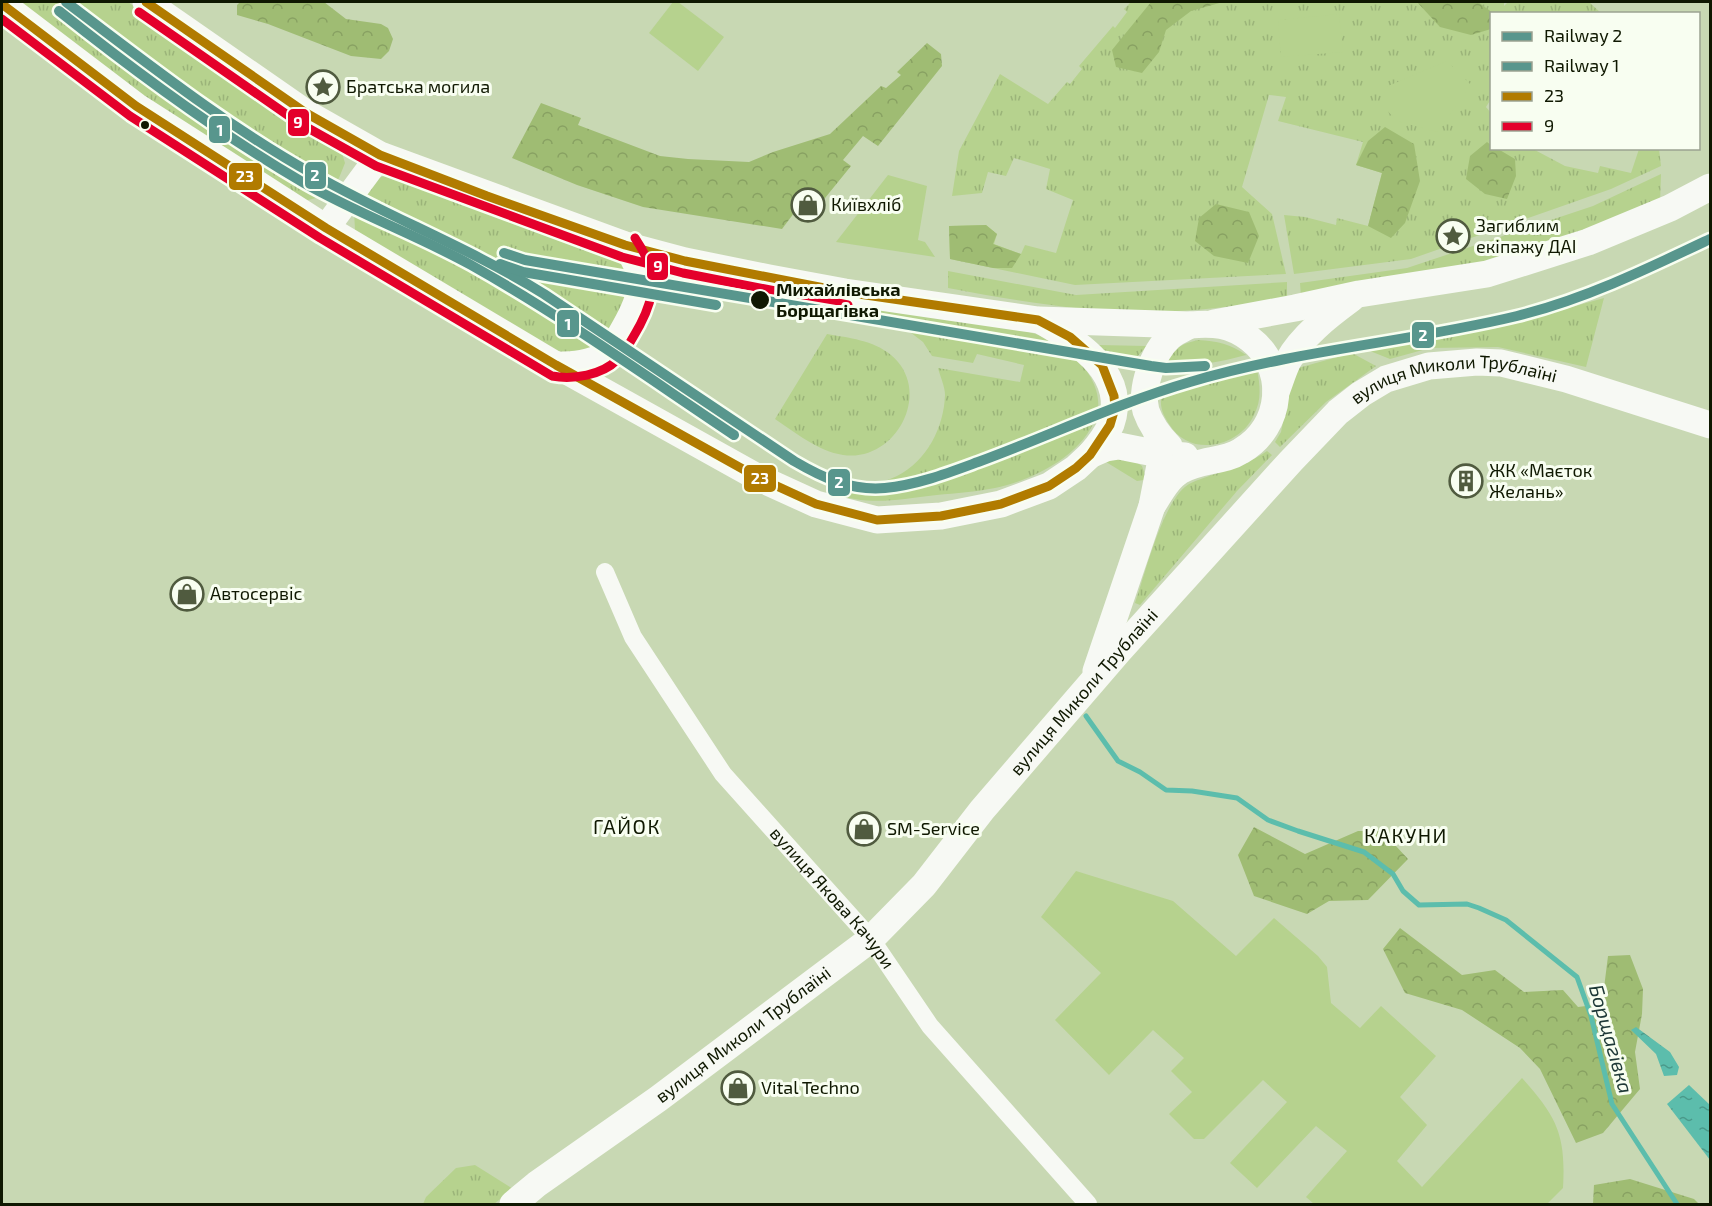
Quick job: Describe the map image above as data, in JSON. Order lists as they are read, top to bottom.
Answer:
{
  "streets": {
    "street": ["вулиця Миколи Трублаїні", "вулиця Якова Качури"]
  },
  "crossings": [
    ["вулиця Миколи Трублаїні", "вулиця Якова Качури"]
  ],
  "districts": ["ГАЙОК", "КАКУНИ"],
  "water": ["Борщагівка"],
  "places": {
    "place": ["Братська могила", "Загиблим екіпажу ДАІ"],
    "shop": [
      "Київхліб",
      "Автосервіс",
      "SM-Service",
      "Vital Techno"
    ],
    "other": ["Михайлівська Борщагівка"],
    "building": ["ЖК «Маєток Желань»"]
  },
  "lines": [
    "rail line 2",
    "transit line 23",
    "rail line 1",
    "transit line 9"
  ],
  "legend": [
    "Railway 2",
    "Railway 1",
    "23",
    "9"
  ]
}
